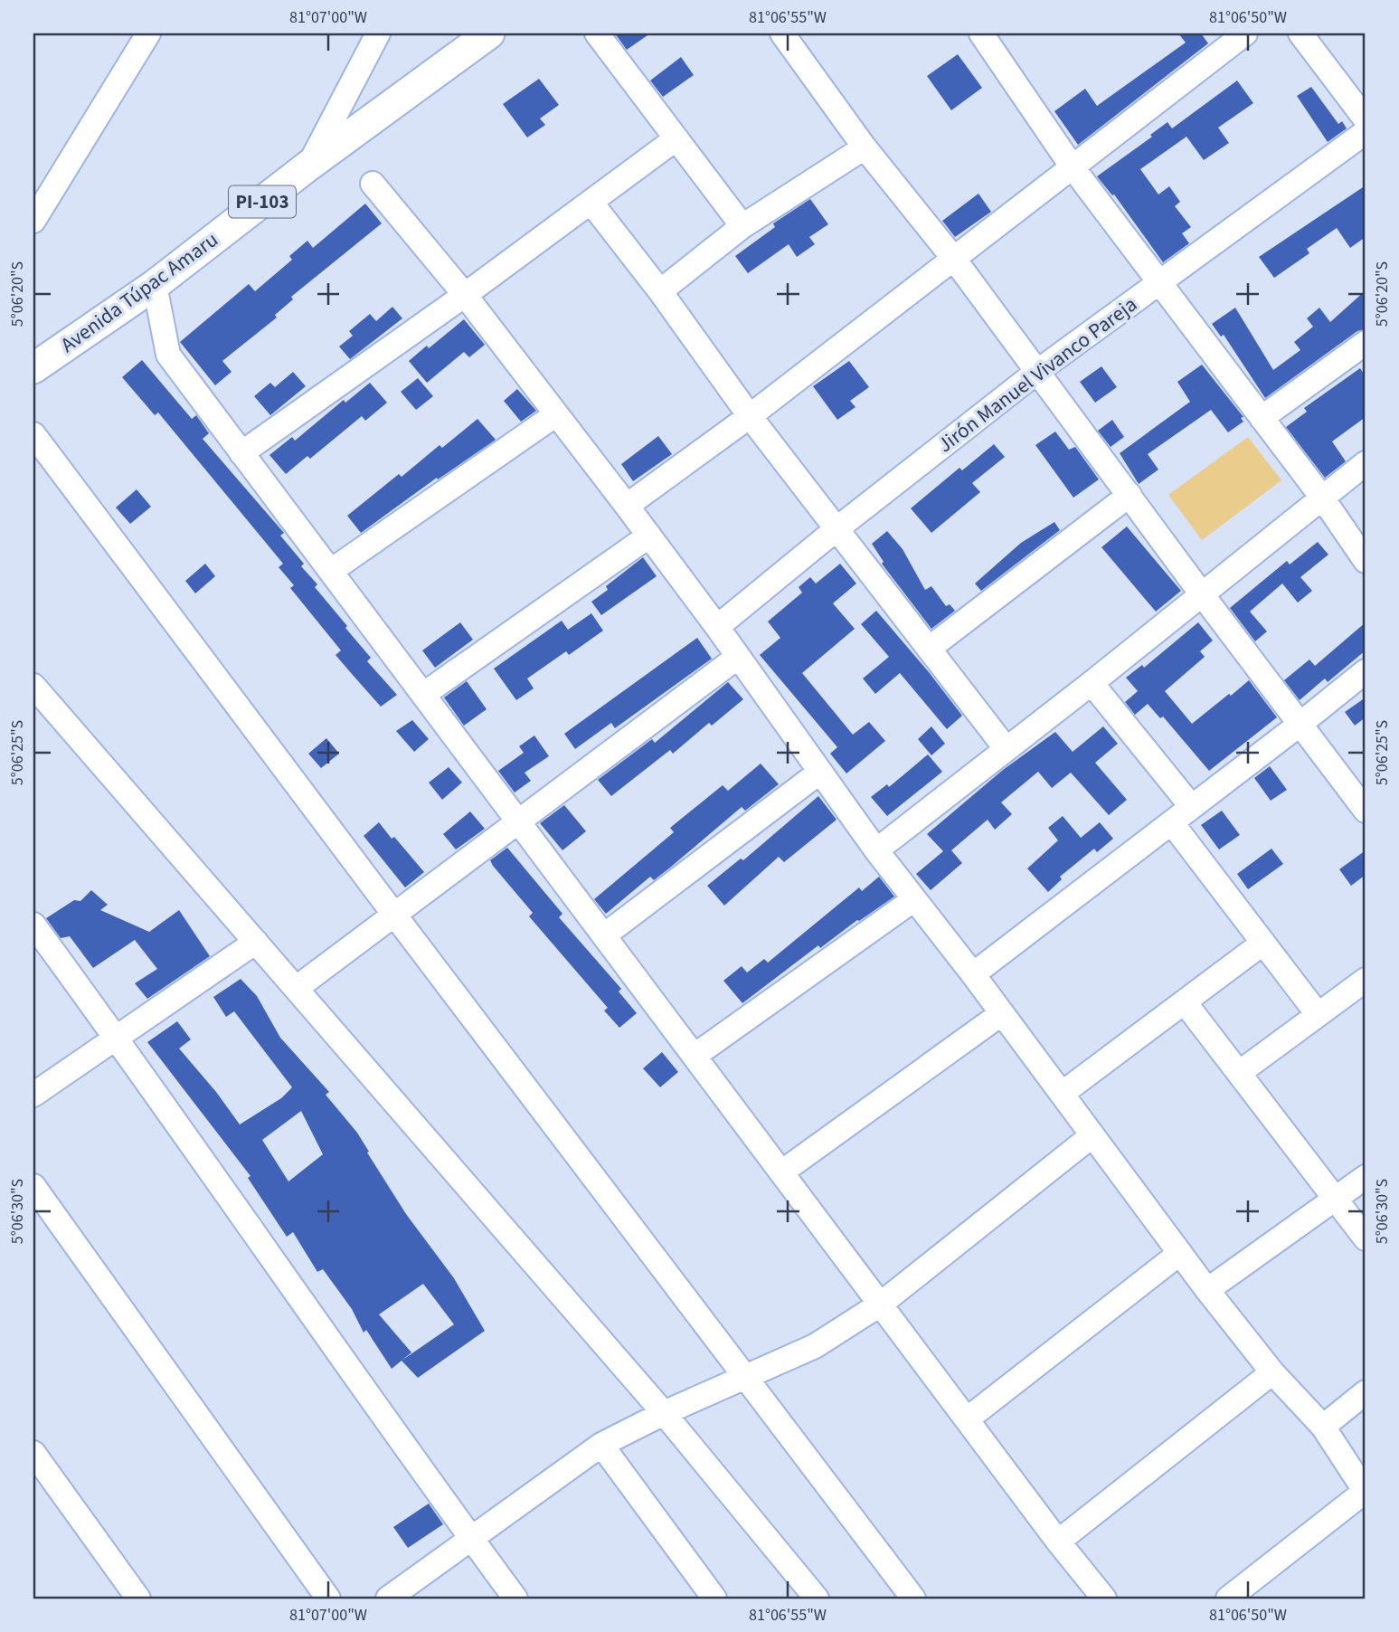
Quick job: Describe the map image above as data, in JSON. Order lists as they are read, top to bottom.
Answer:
{
  "streets": {
    "main road": ["PI-103", "Avenida Túpac Amaru"],
    "street": ["Jirón Manuel Vivanco Pareja"]
  },
  "coordinates": [
    "81°07'00\"W",
    "81°06'55\"W",
    "81°06'50\"W",
    "5°06'20\"S",
    "5°06'25\"S",
    "5°06'30\"S"
  ]
}
